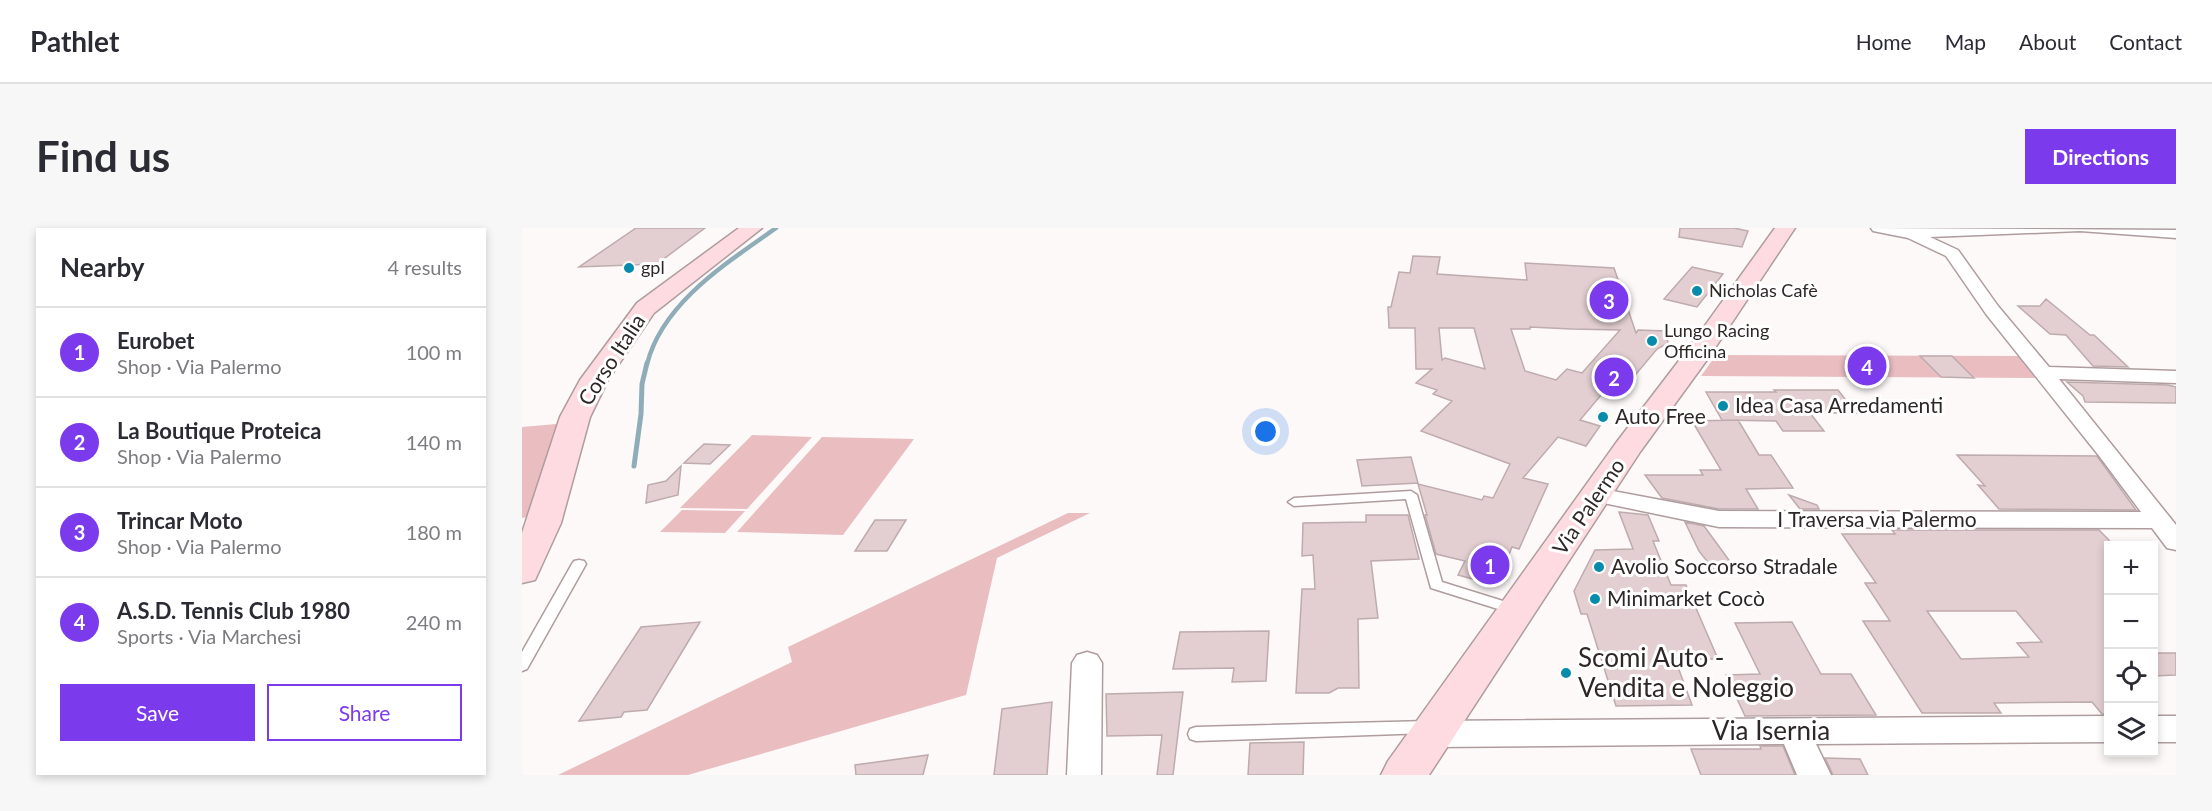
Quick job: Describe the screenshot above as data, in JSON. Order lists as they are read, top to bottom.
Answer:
{
  "streets": {
    "main road": ["Corso Italia", "Via Palermo"],
    "street": ["I Traversa via Palermo", "Via Isernia"]
  },
  "crossings": [
    ["Via Palermo", "I Traversa via Palermo"],
    ["Via Palermo", "Via Isernia"]
  ],
  "places": [
    "gpl",
    "Nicholas Cafè",
    "Lungo Racing Officina",
    "Idea Casa Arredamenti",
    "Auto Free",
    "Avolio Soccorso Stradale",
    "Minimarket Cocò",
    "Scomi Auto - Vendita e Noleggio"
  ],
  "page": {
    "header": "Pathlet",
    "nav": [
      "Home",
      "Map",
      "About",
      "Contact"
    ],
    "buttons": [
      "Directions",
      ["Save", "Share"]
    ],
    "title": "Find us",
    "heading": ["Nearby", "4 results"],
    "pins": [
      "3",
      "4",
      "2",
      "1"
    ],
    "list": [
      {
        "mark": "1",
        "name": "Eurobet",
        "note": "Shop · Via Palermo",
        "value": "100 m"
      },
      {
        "mark": "2",
        "name": "La Boutique Proteica",
        "note": "Shop · Via Palermo",
        "value": "140 m"
      },
      {
        "mark": "3",
        "name": "Trincar Moto",
        "note": "Shop · Via Palermo",
        "value": "180 m"
      },
      {
        "mark": "4",
        "name": "A.S.D. Tennis Club 1980",
        "note": "Sports · Via Marchesi",
        "value": "240 m"
      }
    ],
    "map_buttons": ["+", "−"]
  }
}
